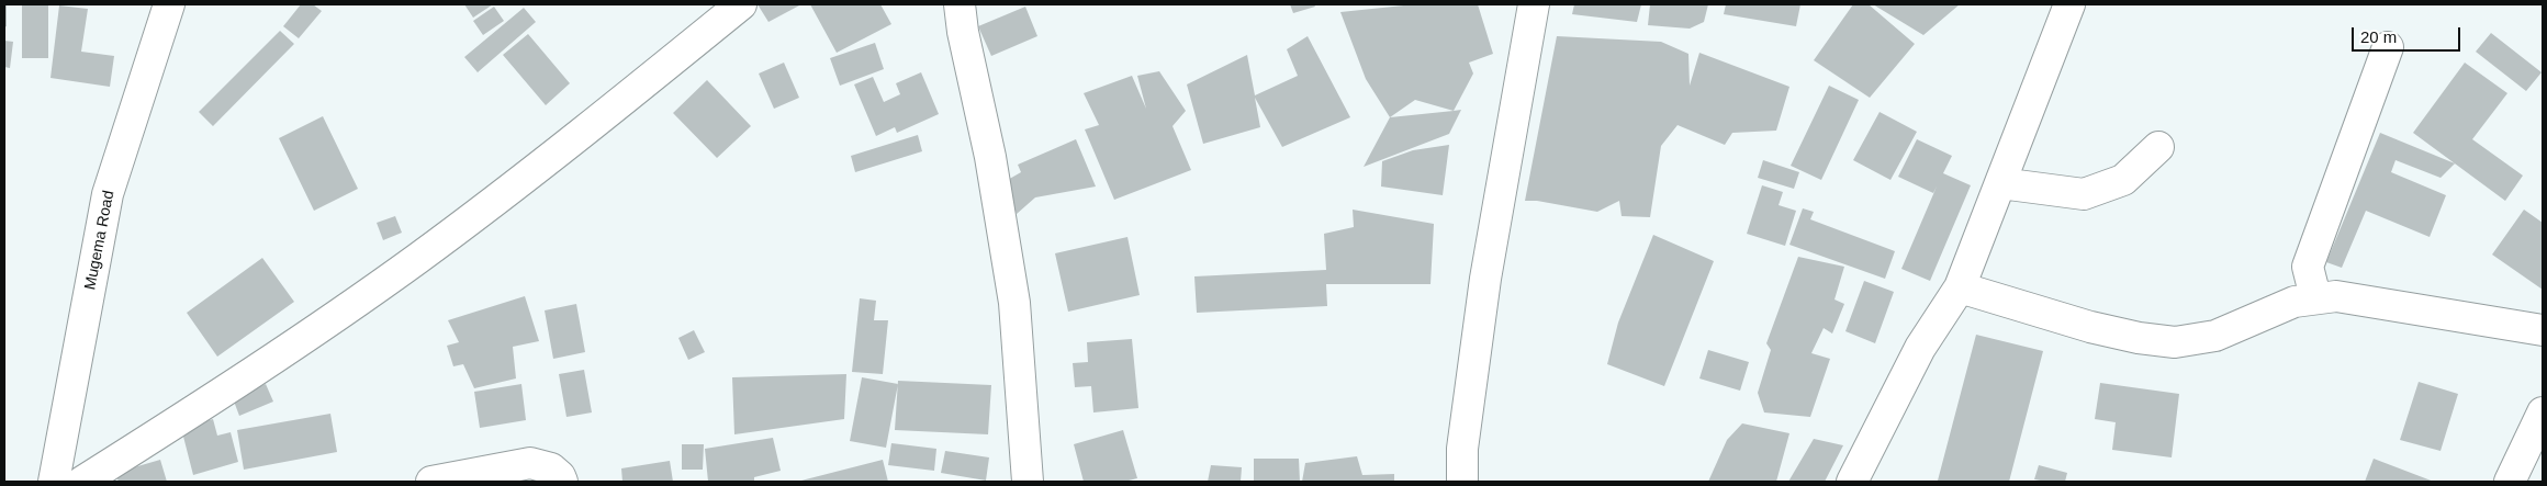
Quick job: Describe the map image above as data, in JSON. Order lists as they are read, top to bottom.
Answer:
{
  "streets": {
    "street": ["Mugema Road"]
  },
  "scale_bar": "20 m"
}
